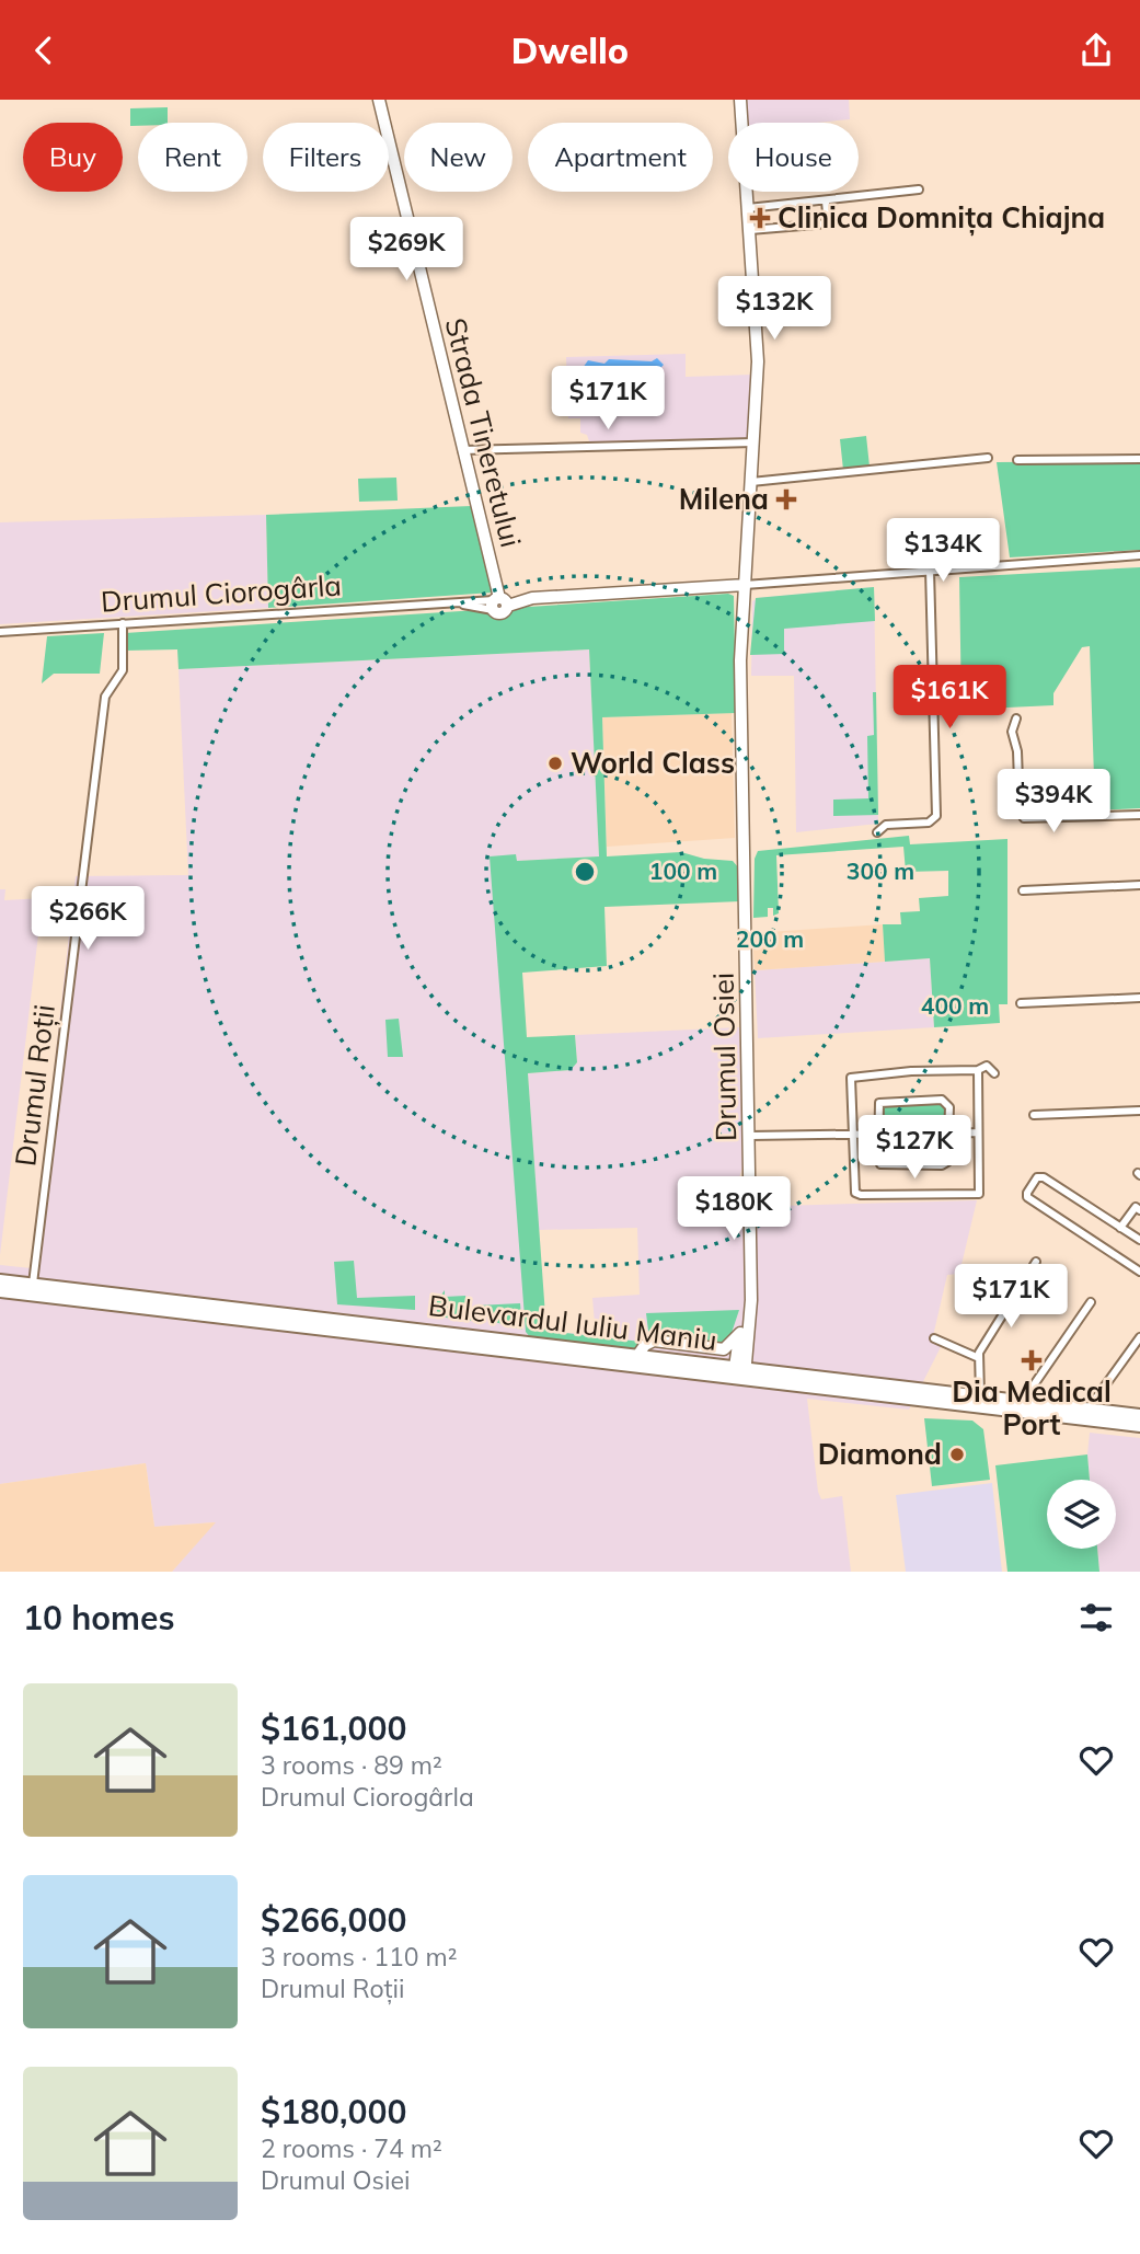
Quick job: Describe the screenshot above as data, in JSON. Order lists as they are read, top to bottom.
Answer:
{
  "streets": {
    "main road": ["Bulevardul Iuliu Maniu"],
    "street": [
      "Strada Tineretului",
      "Drumul Ciorogârla",
      "Drumul Osiei",
      "Drumul Roții"
    ]
  },
  "crossings": [
    ["Strada Tineretului", "Drumul Ciorogârla"],
    ["Drumul Ciorogârla", "Drumul Osiei"],
    ["Drumul Ciorogârla", "Drumul Roții"],
    ["Drumul Osiei", "Bulevardul Iuliu Maniu"],
    ["Drumul Roții", "Bulevardul Iuliu Maniu"]
  ],
  "places": {
    "health": ["Clinica Domnița Chiajna", "Milena", "Dia Medical Port"],
    "other": ["World Class", "Diamond"]
  },
  "page": {
    "header": "Dwello",
    "chip": [
      "Buy",
      "Rent",
      "Filters",
      "New",
      "Apartment",
      "House"
    ],
    "price": [
      "$269K",
      "$132K",
      "$171K",
      "$134K",
      "$161K",
      "$394K",
      "$266K",
      "$127K",
      "$180K",
      "$171K"
    ],
    "heading": "10 homes",
    "list": [
      {
        "name": "$161,000",
        "note": "3 rooms · 89 m² · Drumul Ciorogârla"
      },
      {
        "name": "$266,000",
        "note": "3 rooms · 110 m² · Drumul Roții"
      },
      {
        "name": "$180,000",
        "note": "2 rooms · 74 m² · Drumul Osiei"
      }
    ]
  },
  "rings": [
    "100 m",
    "300 m",
    "200 m",
    "400 m"
  ]
}
